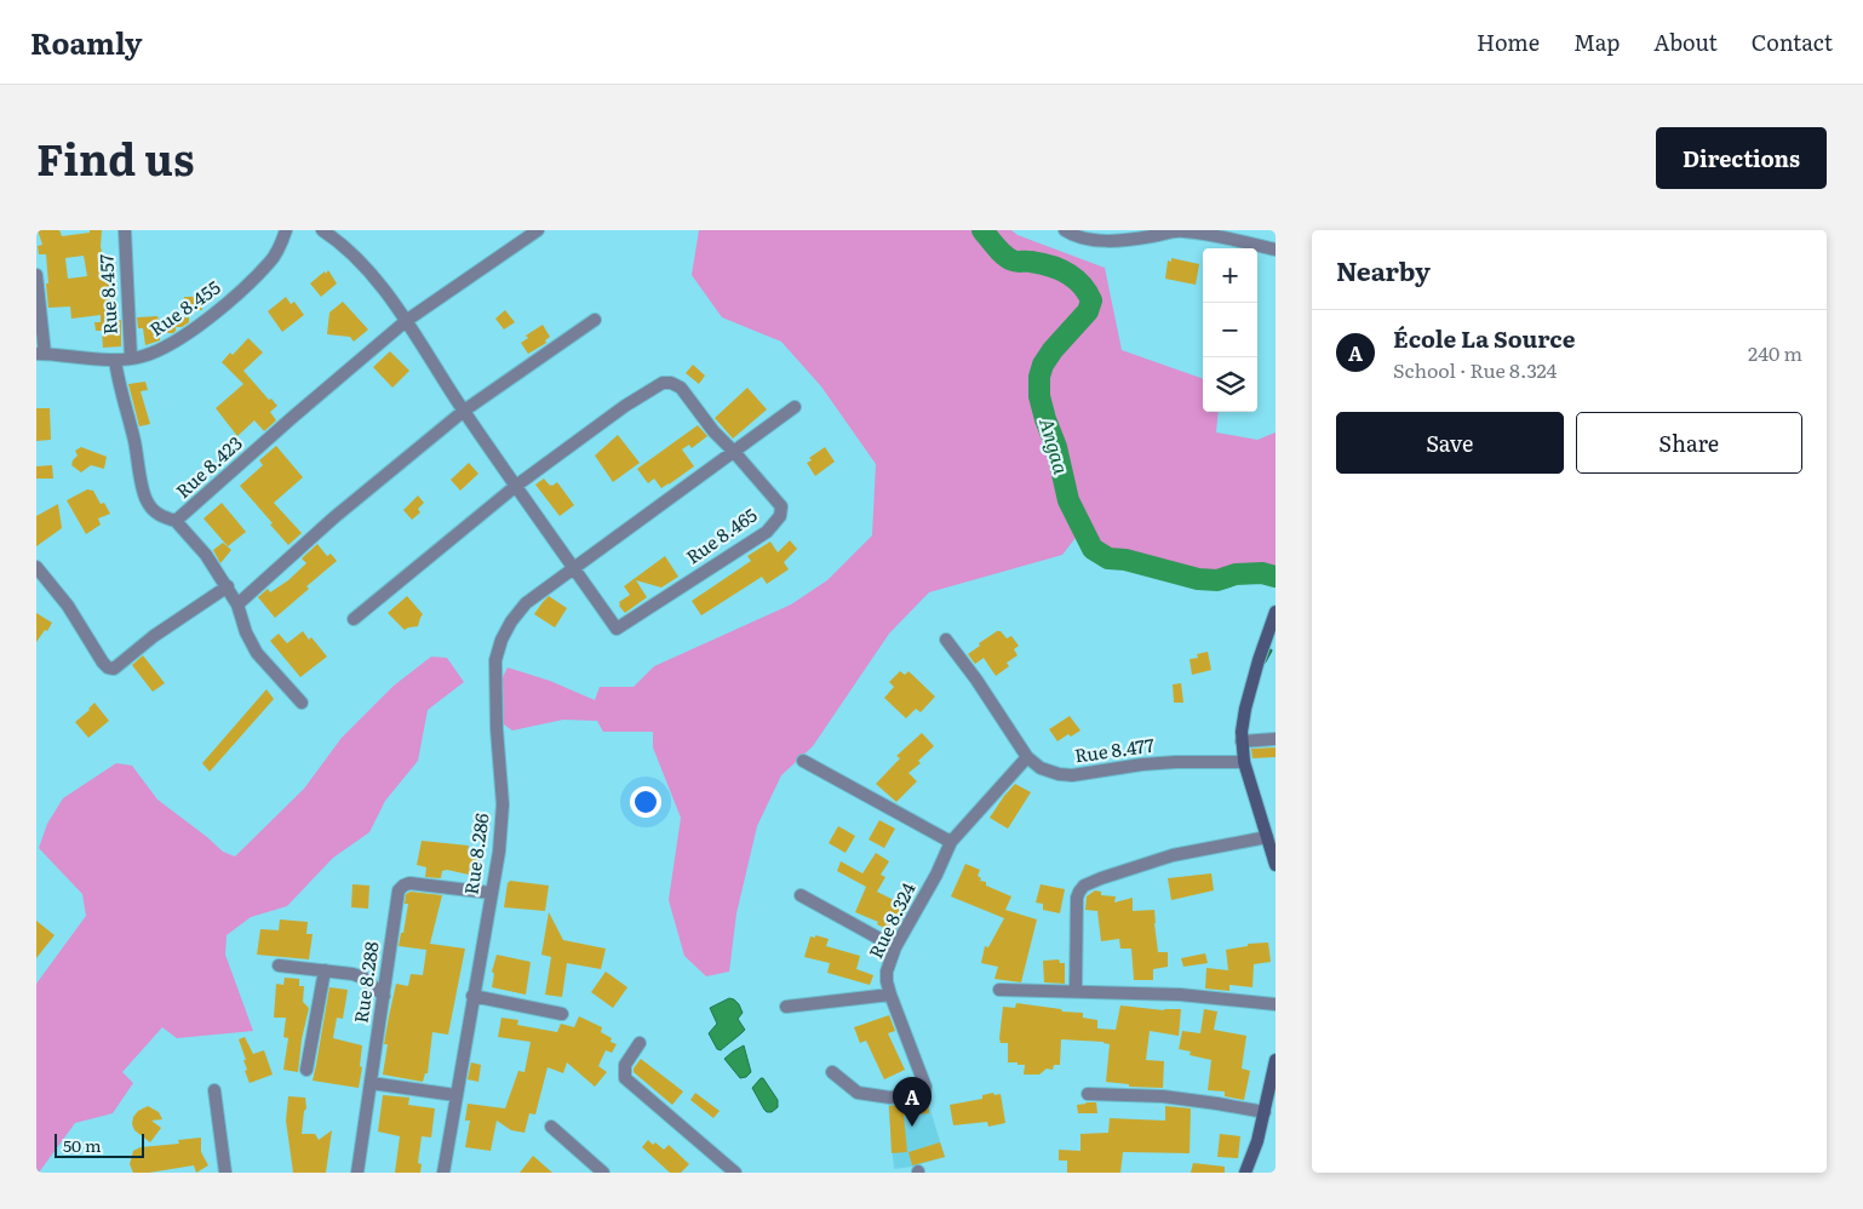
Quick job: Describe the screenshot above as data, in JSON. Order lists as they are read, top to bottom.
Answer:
{
  "streets": {
    "street": [
      "Rue 8.457",
      "Rue 8.455",
      "Rue 8.423",
      "Rue 8.465",
      "Rue 8.477",
      "Rue 8.286",
      "Rue 8.324",
      "Rue 8.288"
    ]
  },
  "crossings": [
    ["Rue 8.457", "Rue 8.455"],
    ["Rue 8.455", "Rue 8.423"],
    ["Rue 8.423", "Rue 8.465"],
    ["Rue 8.465", "Rue 8.286"],
    ["Rue 8.477", "Rue 8.324"],
    ["Rue 8.286", "Rue 8.288"]
  ],
  "water": ["Angaa"],
  "scale_bar": "50 m",
  "page": {
    "header": "Roamly",
    "nav": [
      "Home",
      "Map",
      "About",
      "Contact"
    ],
    "title": "Find us",
    "buttons": [
      "Directions",
      ["Save", "Share"]
    ],
    "heading": "Nearby",
    "map_buttons": ["+", "−"],
    "list": [
      {
        "mark": "A",
        "name": "École La Source",
        "note": "School · Rue 8.324",
        "value": "240 m"
      }
    ],
    "pins": "A",
    "scale": "50 m"
  }
}
